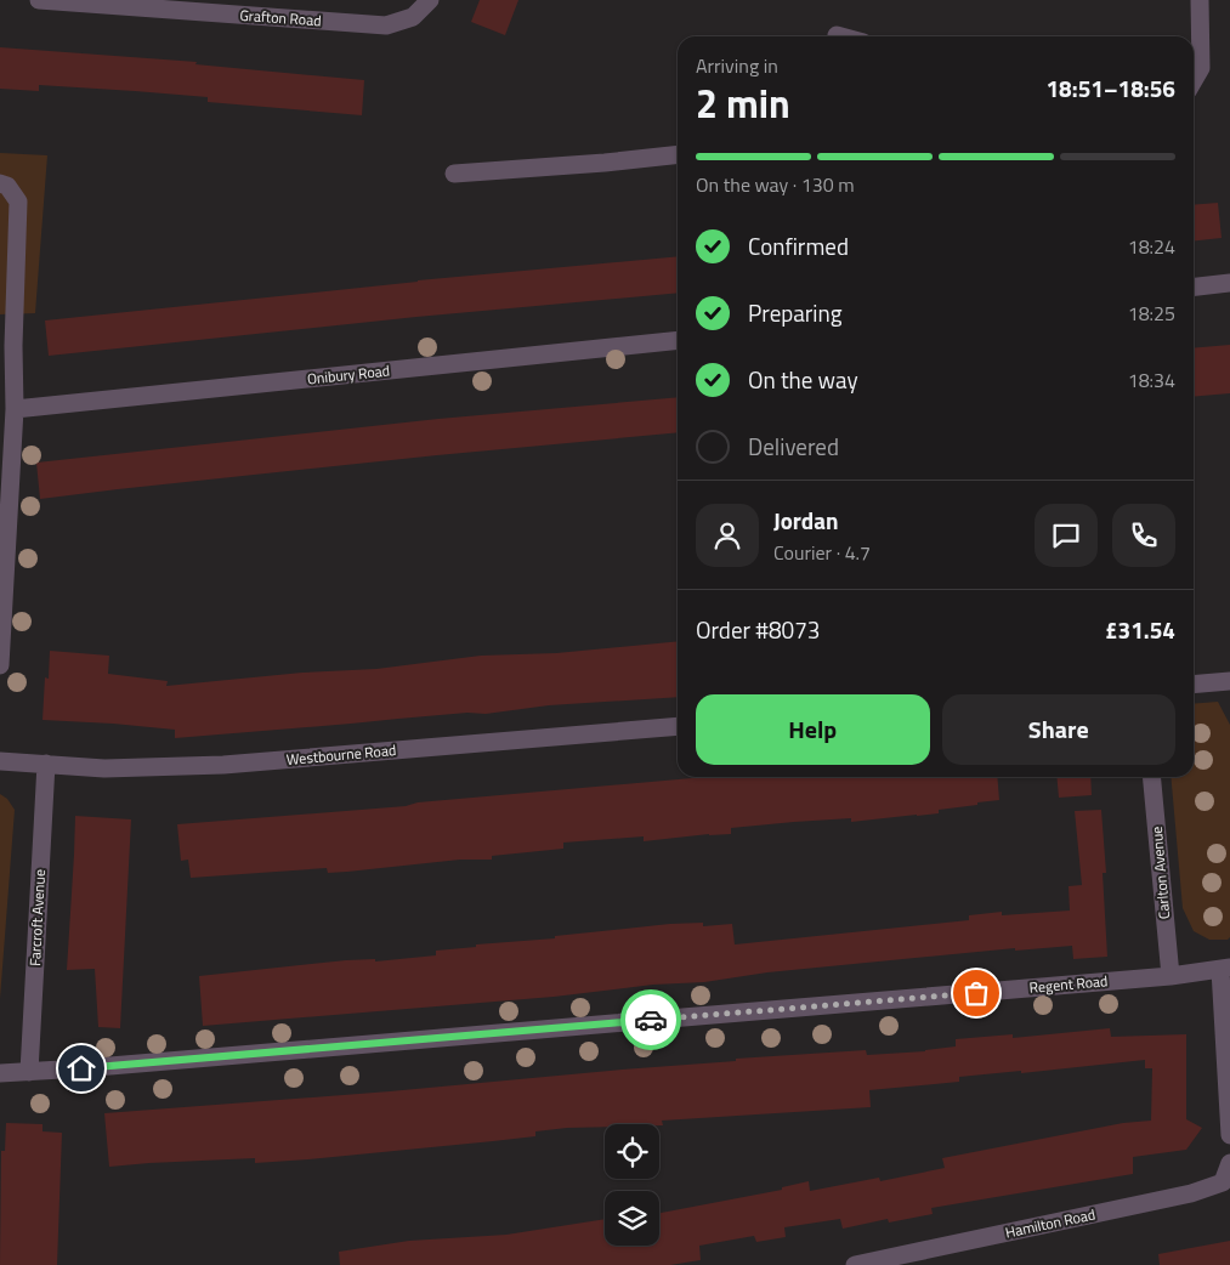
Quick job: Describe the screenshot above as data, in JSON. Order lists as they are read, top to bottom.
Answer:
{
  "streets": {
    "street": [
      "Grafton Road",
      "Onibury Road",
      "Westbourne Road",
      "Carlton Avenue",
      "Farcroft Avenue",
      "Regent Road",
      "Hamilton Road"
    ]
  },
  "crossings": [
    ["Westbourne Road", "Farcroft Avenue"],
    ["Carlton Avenue", "Regent Road"],
    ["Farcroft Avenue", "Regent Road"]
  ],
  "page": {
    "heading": ["2 min", "Arriving in", "18:51–18:56"],
    "panel": [
      "Jordan",
      "Courier · 4.7",
      "Order #8073",
      "£31.54"
    ],
    "bar": "On the way · 130 m",
    "list": [
      ["Confirmed", "18:24"],
      ["Preparing", "18:25"],
      ["On the way", "18:34"],
      "Delivered"
    ],
    "buttons": ["Help", "Share"]
  }
}
